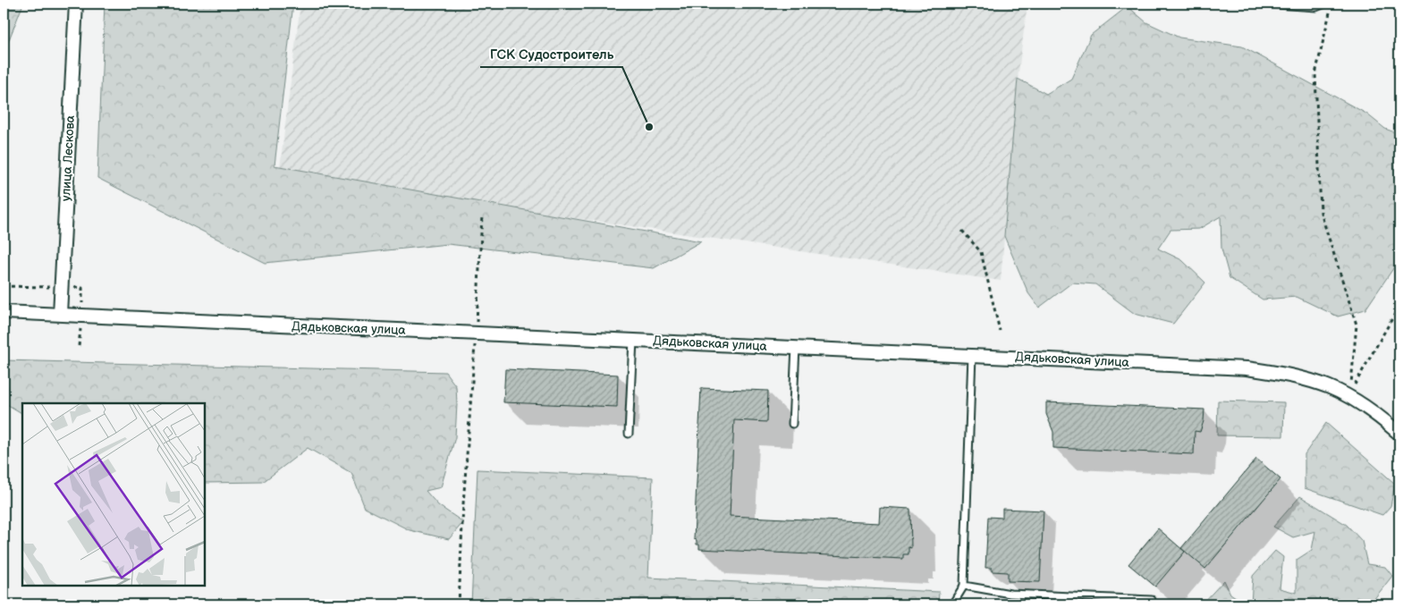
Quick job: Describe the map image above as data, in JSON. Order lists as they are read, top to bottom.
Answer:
{
  "streets": {
    "street": ["улица Лескова", "Дядьковская улица"]
  },
  "crossings": [
    ["улица Лескова", "Дядьковская улица"]
  ],
  "places": ["ГСК Судостроитель"]
}
